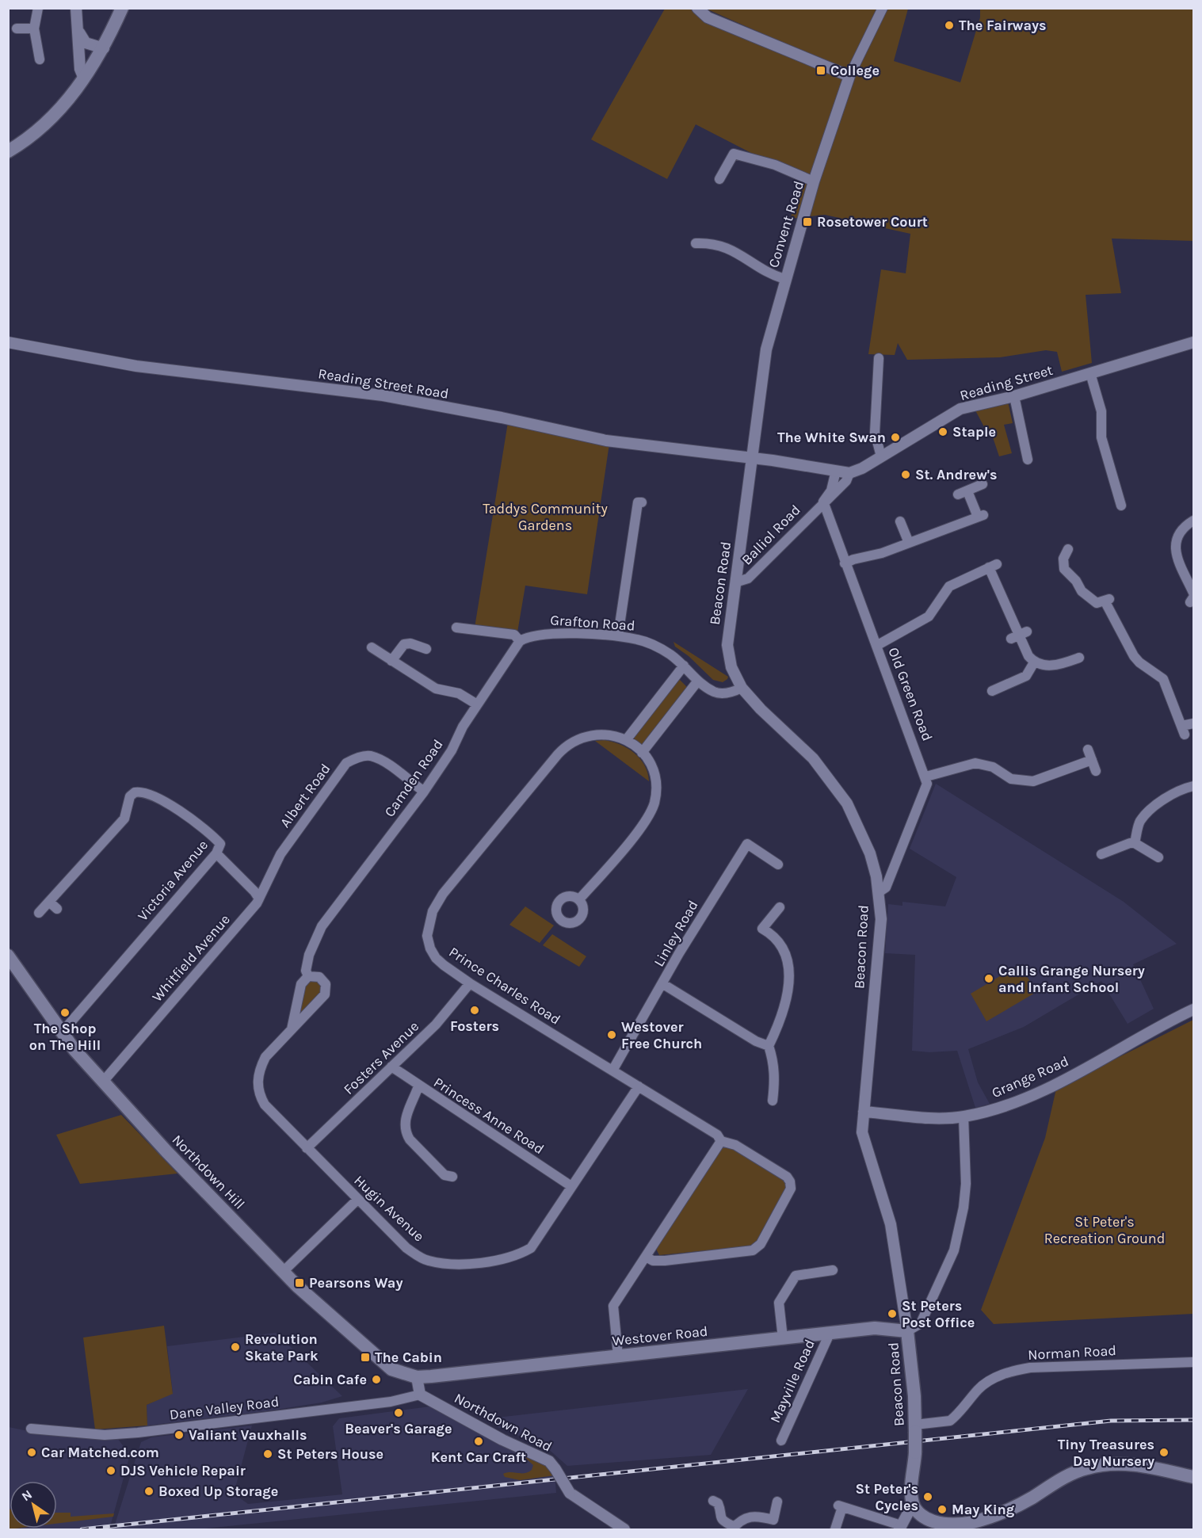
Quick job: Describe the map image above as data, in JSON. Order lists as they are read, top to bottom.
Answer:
{
  "streets": {
    "main road": ["Beacon Road", "Northdown Hill", "Westover Road"],
    "street": [
      "Convent Road",
      "Reading Street",
      "Reading Street Road",
      "Balliol Road",
      "Grafton Road",
      "Old Green Road",
      "Camden Road",
      "Albert Road",
      "Victoria Avenue",
      "Linley Road",
      "Whitfield Avenue",
      "Prince Charles Road",
      "Fosters Avenue",
      "Grange Road",
      "Princess Anne Road",
      "Hugin Avenue",
      "Norman Road",
      "Mayville Road",
      "Dane Valley Road",
      "Northdown Road"
    ]
  },
  "crossings": [
    ["Convent Road", "Reading Street Road"],
    ["Convent Road", "Beacon Road"],
    ["Reading Street", "Balliol Road"],
    ["Reading Street Road", "Beacon Road"],
    ["Balliol Road", "Beacon Road"],
    ["Balliol Road", "Old Green Road"],
    ["Beacon Road", "Grafton Road"],
    ["Beacon Road", "Grange Road"],
    ["Beacon Road", "Westover Road"],
    ["Beacon Road", "Norman Road"],
    ["Grafton Road", "Camden Road"],
    ["Camden Road", "Albert Road"],
    ["Camden Road", "Hugin Avenue"],
    ["Albert Road", "Whitfield Avenue"],
    ["Victoria Avenue", "Northdown Hill"],
    ["Linley Road", "Prince Charles Road"],
    ["Whitfield Avenue", "Northdown Hill"],
    ["Prince Charles Road", "Fosters Avenue"],
    ["Prince Charles Road", "Hugin Avenue"],
    ["Fosters Avenue", "Princess Anne Road"],
    ["Fosters Avenue", "Hugin Avenue"],
    ["Princess Anne Road", "Hugin Avenue"],
    ["Northdown Hill", "Westover Road"],
    ["Westover Road", "Mayville Road"],
    ["Dane Valley Road", "Northdown Road"]
  ],
  "parks": ["Taddys Community Gardens", "St Peter's Recreation Ground"],
  "places": {
    "other": [
      "The Fairways",
      "Staple",
      "The White Swan",
      "St. Andrew's",
      "Callis Grange Nursery and Infant School",
      "Fosters",
      "The Shop on The Hill",
      "Westover Free Church",
      "St Peters Post Office",
      "Revolution Skate Park",
      "Cabin Cafe",
      "Beaver's Garage",
      "Valiant Vauxhalls",
      "Kent Car Craft",
      "Car Matched.com",
      "Tiny Treasures Day Nursery",
      "St Peters House",
      "DJS Vehicle Repair",
      "Boxed Up Storage",
      "St Peter's Cycles",
      "May King"
    ],
    "transit": [
      "College",
      "Rosetower Court",
      "Pearsons Way",
      "The Cabin"
    ]
  },
  "north": "top left"
}
